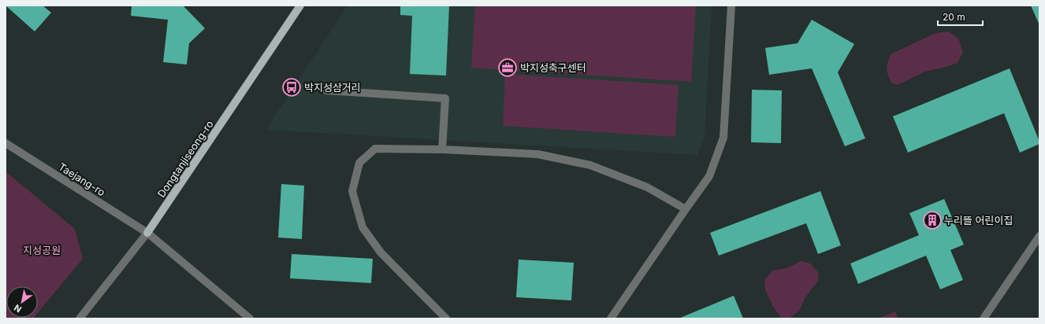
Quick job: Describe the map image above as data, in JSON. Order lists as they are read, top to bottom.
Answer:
{
  "streets": {
    "main road": ["Dongtanjiseong-ro"],
    "street": ["Taejang-ro"]
  },
  "crossings": [
    ["Dongtanjiseong-ro", "Taejang-ro"]
  ],
  "parks": ["지성공원"],
  "places": {
    "office": ["박지성축구센터"],
    "bus stop": ["박지성삼거리"],
    "building": ["누리뜰 어린이집"]
  },
  "scale_bar": "20 m",
  "north": "bottom left"
}
